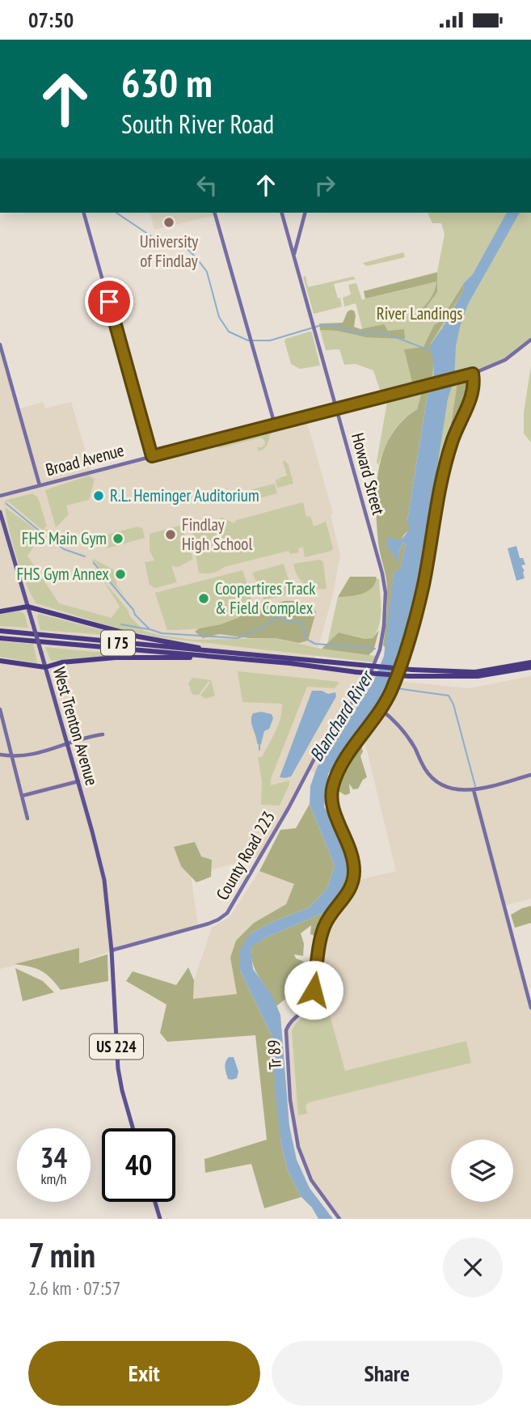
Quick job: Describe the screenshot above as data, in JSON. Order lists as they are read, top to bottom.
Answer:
{
  "streets": {
    "highway": ["I 75"],
    "main road": ["West Trenton Avenue", "US 224"],
    "street": [
      "Broad Avenue",
      "Howard Street",
      "County Road 223",
      "Tr 89"
    ]
  },
  "crossings": [
    ["Broad Avenue", "Howard Street"],
    ["Broad Avenue", "Tr 89"],
    ["Howard Street", "County Road 223"],
    ["West Trenton Avenue", "County Road 223"],
    ["West Trenton Avenue", "US 224"],
    ["County Road 223", "US 224"]
  ],
  "water": ["Blanchard River"],
  "parks": ["River Landings"],
  "places": [
    "University of Findlay",
    "R.L. Heminger Auditorium",
    "Findlay High School",
    "FHS Main Gym",
    "FHS Gym Annex",
    "Coopertires Track & Field Complex"
  ],
  "page": {
    "status": "07:50",
    "turn": ["630 m", "South River Road"],
    "speed": "34 km/h",
    "limit": "40",
    "heading": ["7 min", "2.6 km · 07:57"],
    "buttons": ["Exit", "Share"]
  }
}
